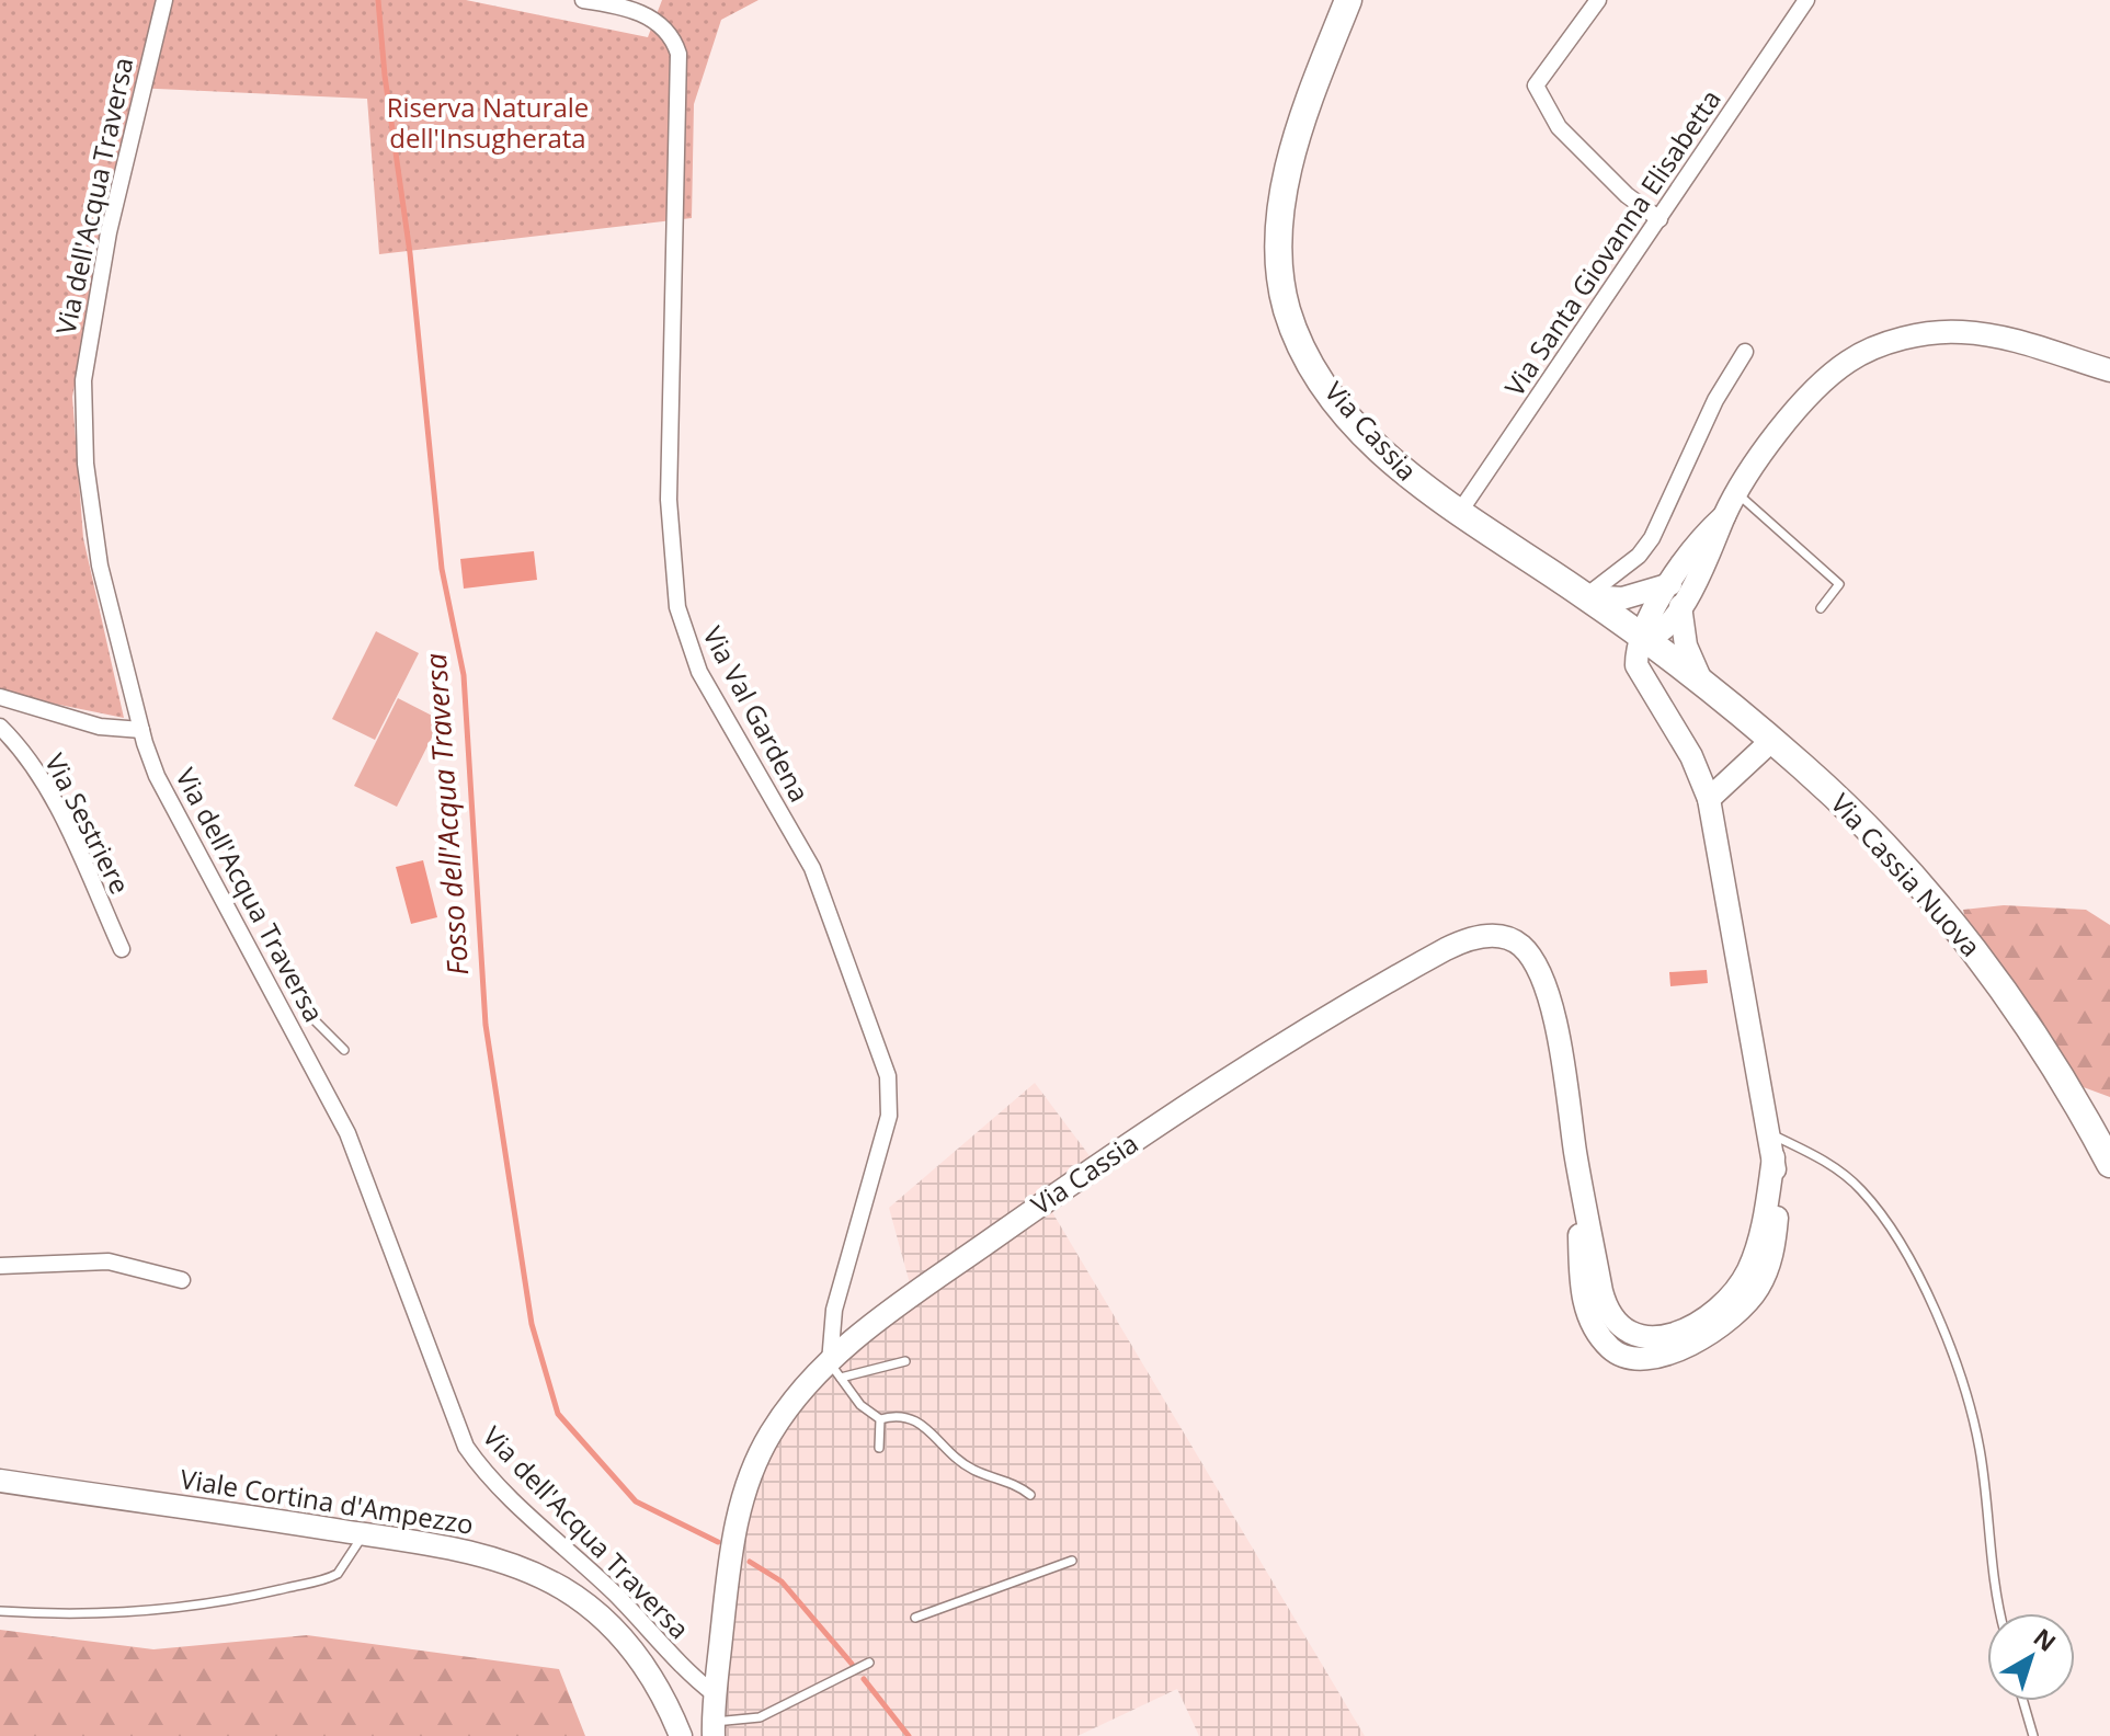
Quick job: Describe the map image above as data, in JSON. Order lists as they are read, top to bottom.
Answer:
{
  "streets": {
    "main road": ["Via Cassia", "Via Cassia Nuova"],
    "street": [
      "Via dell'Acqua Traversa",
      "Via Santa Giovanna Elisabetta",
      "Via Val Gardena",
      "Via Sestriere",
      "Viale Cortina d'Ampezzo"
    ]
  },
  "crossings": [
    ["Via dell'Acqua Traversa", "Via Cassia"],
    ["Via dell'Acqua Traversa", "Via Sestriere"],
    ["Via Santa Giovanna Elisabetta", "Via Cassia"],
    ["Via Cassia", "Via Val Gardena"],
    ["Via Cassia", "Via Cassia Nuova"],
    ["Via Cassia", "Viale Cortina d'Ampezzo"]
  ],
  "water": ["Fosso dell'Acqua Traversa"],
  "parks": ["Riserva Naturale dell'Insugherata"],
  "north": "top right"
}
